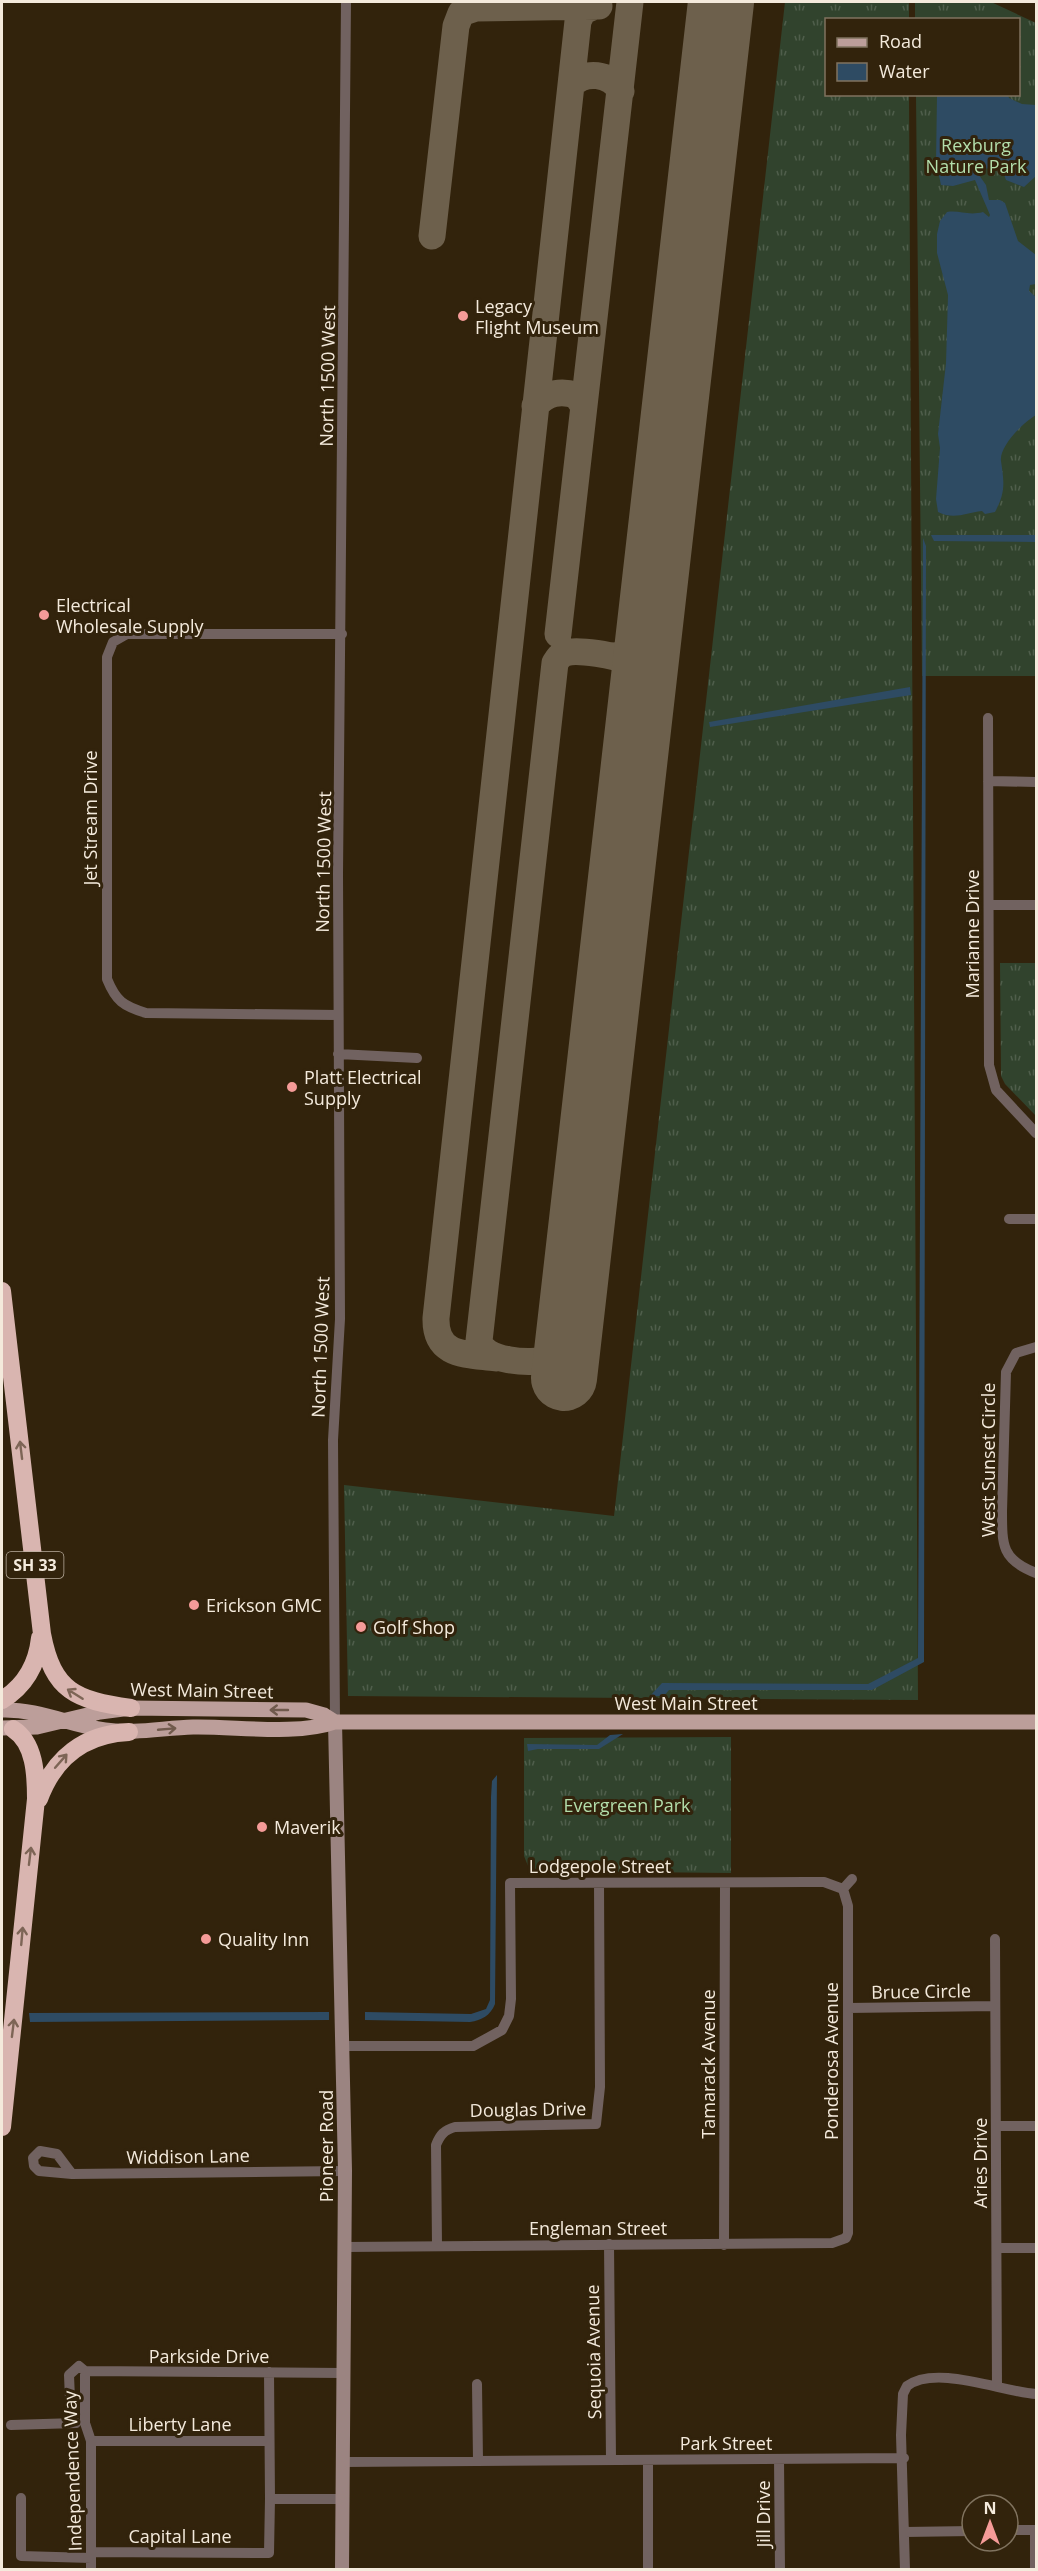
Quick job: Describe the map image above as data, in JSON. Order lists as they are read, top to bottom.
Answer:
{
  "streets": {
    "highway": ["SH 33"],
    "main road": ["West Main Street"],
    "street": [
      "North 1500 West",
      "Jet Stream Drive",
      "Marianne Drive",
      "West Sunset Circle",
      "Lodgepole Street",
      "Bruce Circle",
      "Ponderosa Avenue",
      "Tamarack Avenue",
      "Douglas Drive",
      "Pioneer Road",
      "Widdison Lane",
      "Aries Drive",
      "Engleman Street",
      "Sequoia Avenue",
      "Parkside Drive",
      "Liberty Lane",
      "Park Street",
      "Independence Way",
      "Jill Drive",
      "Capital Lane"
    ]
  },
  "crossings": [
    ["North 1500 West", "Jet Stream Drive"],
    ["North 1500 West", "West Main Street"],
    ["North 1500 West", "Pioneer Road"],
    ["West Main Street", "Pioneer Road"],
    ["Lodgepole Street", "Ponderosa Avenue"],
    ["Lodgepole Street", "Tamarack Avenue"],
    ["Lodgepole Street", "Douglas Drive"],
    ["Lodgepole Street", "Pioneer Road"],
    ["Bruce Circle", "Ponderosa Avenue"],
    ["Bruce Circle", "Aries Drive"],
    ["Ponderosa Avenue", "Engleman Street"],
    ["Tamarack Avenue", "Engleman Street"],
    ["Douglas Drive", "Engleman Street"],
    ["Pioneer Road", "Widdison Lane"],
    ["Pioneer Road", "Engleman Street"],
    ["Pioneer Road", "Parkside Drive"],
    ["Pioneer Road", "Park Street"],
    ["Engleman Street", "Sequoia Avenue"],
    ["Sequoia Avenue", "Park Street"],
    ["Parkside Drive", "Independence Way"],
    ["Liberty Lane", "Independence Way"],
    ["Park Street", "Jill Drive"],
    ["Independence Way", "Capital Lane"]
  ],
  "parks": ["Rexburg Nature Park", "Evergreen Park"],
  "places": [
    "Legacy Flight Museum",
    "Electrical Wholesale Supply",
    "Platt Electrical Supply",
    "Erickson GMC",
    "Golf Shop",
    "Maverik",
    "Quality Inn"
  ],
  "legend": ["Road", "Water"],
  "north": "top"
}
